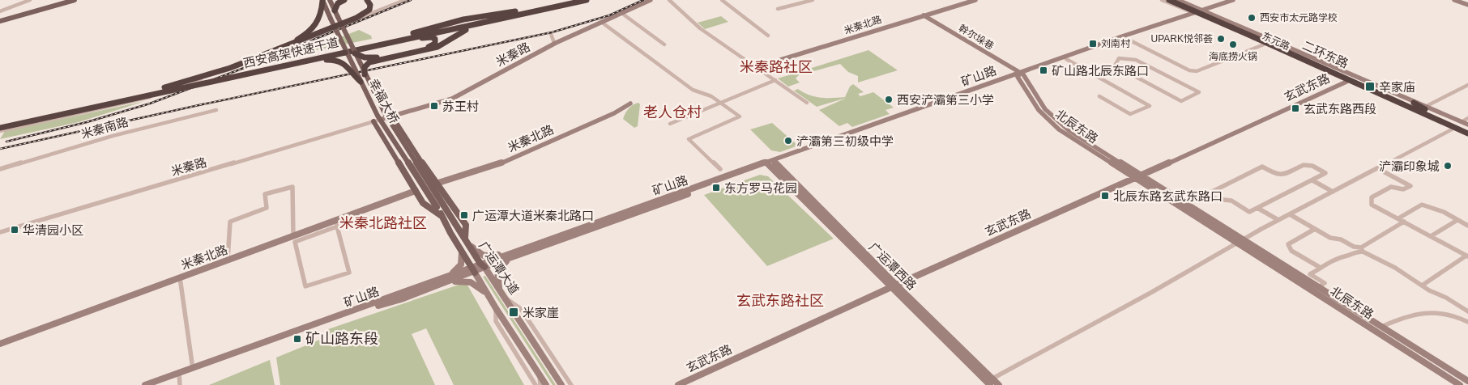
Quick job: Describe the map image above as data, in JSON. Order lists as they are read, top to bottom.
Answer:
{
  "streets": {
    "highway": ["西安高架快速干道", "二环东路"],
    "main road": ["幸福大桥", "广运潭大道"],
    "street": [
      "米秦北路",
      "幹尔垛巷",
      "东元路",
      "米秦路",
      "矿山路",
      "玄武东路",
      "北辰东路",
      "米秦南路",
      "广运潭西路"
    ]
  },
  "crossings": [
    ["米秦北路", "幹尔垛巷"],
    ["幹尔垛巷", "矿山路"],
    ["幹尔垛巷", "北辰东路"],
    ["东元路", "矿山路"],
    ["东元路", "玄武东路"],
    ["矿山路", "北辰东路"],
    ["矿山路", "广运潭西路"],
    ["矿山路", "广运潭大道"],
    ["玄武东路", "北辰东路"],
    ["玄武东路", "广运潭西路"],
    ["幸福大桥", "广运潭大道"]
  ],
  "districts": [
    "米秦路社区",
    "老人仓村",
    "米秦北路社区",
    "玄武东路社区"
  ],
  "places": {
    "other": [
      "西安市太元路学校",
      "UPARK悦邻荟",
      "海底捞火锅",
      "西安浐灞第三小学",
      "浐灞第三初级中学",
      "浐灞印象城"
    ],
    "transit": [
      "刘南村",
      "矿山路北辰东路口",
      "辛家庙",
      "苏王村",
      "玄武东路西段",
      "东方罗马花园",
      "北辰东路玄武东路口",
      "广运潭大道米秦北路口",
      "华清园小区",
      "米家崖",
      "矿山路东段"
    ]
  }
}
